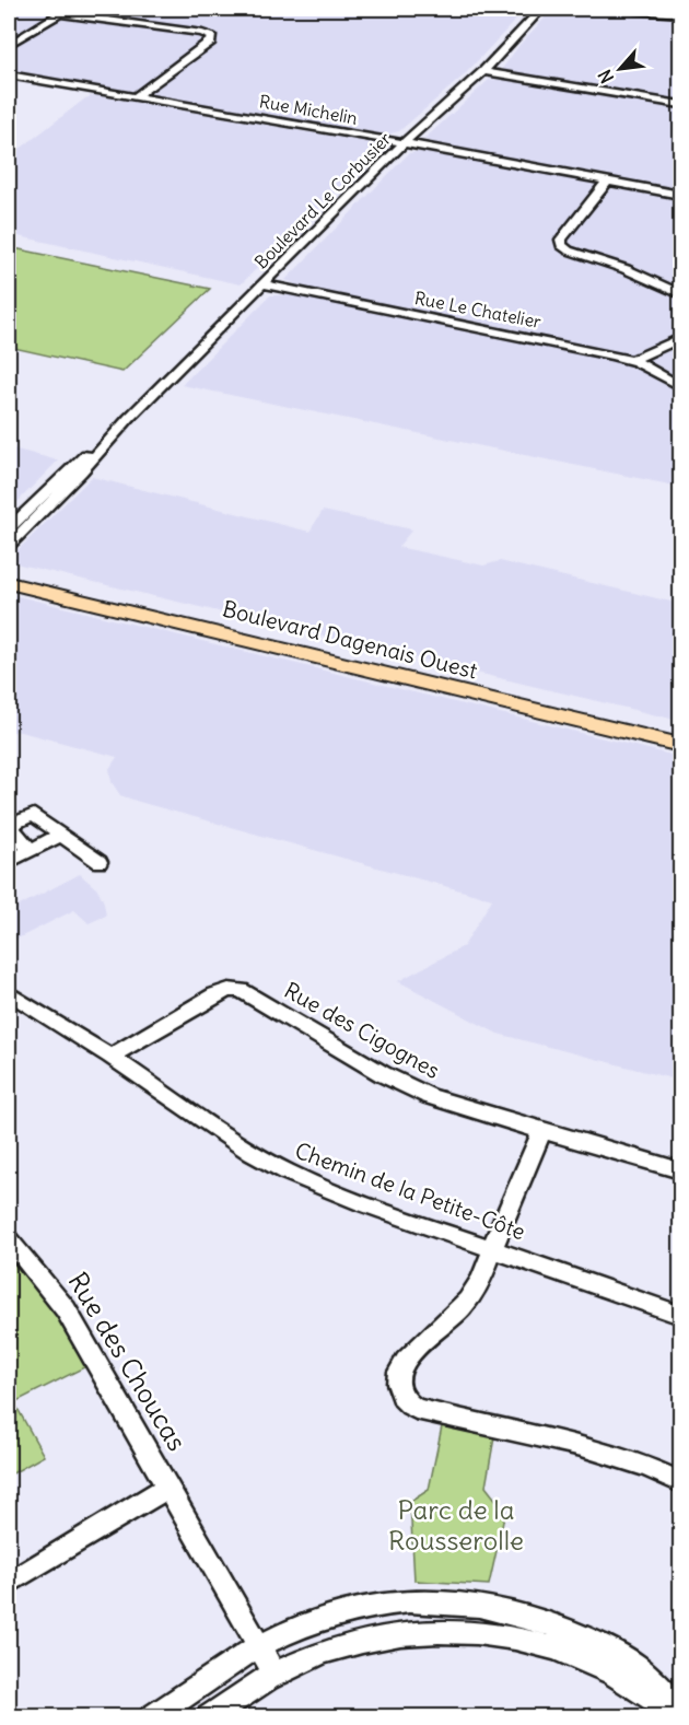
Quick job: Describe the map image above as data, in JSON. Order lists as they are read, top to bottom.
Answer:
{
  "streets": {
    "main road": ["Boulevard Dagenais Ouest"],
    "street": [
      "Rue Michelin",
      "Boulevard Le Corbusier",
      "Rue Le Chatelier",
      "Rue des Cigognes",
      "Chemin de la Petite-Côte",
      "Rue des Choucas"
    ]
  },
  "crossings": [
    ["Rue Michelin", "Boulevard Le Corbusier"],
    ["Boulevard Le Corbusier", "Rue Le Chatelier"],
    ["Rue des Cigognes", "Chemin de la Petite-Côte"]
  ],
  "parks": ["Parc de la Rousserolle"],
  "north": "bottom left"
}
